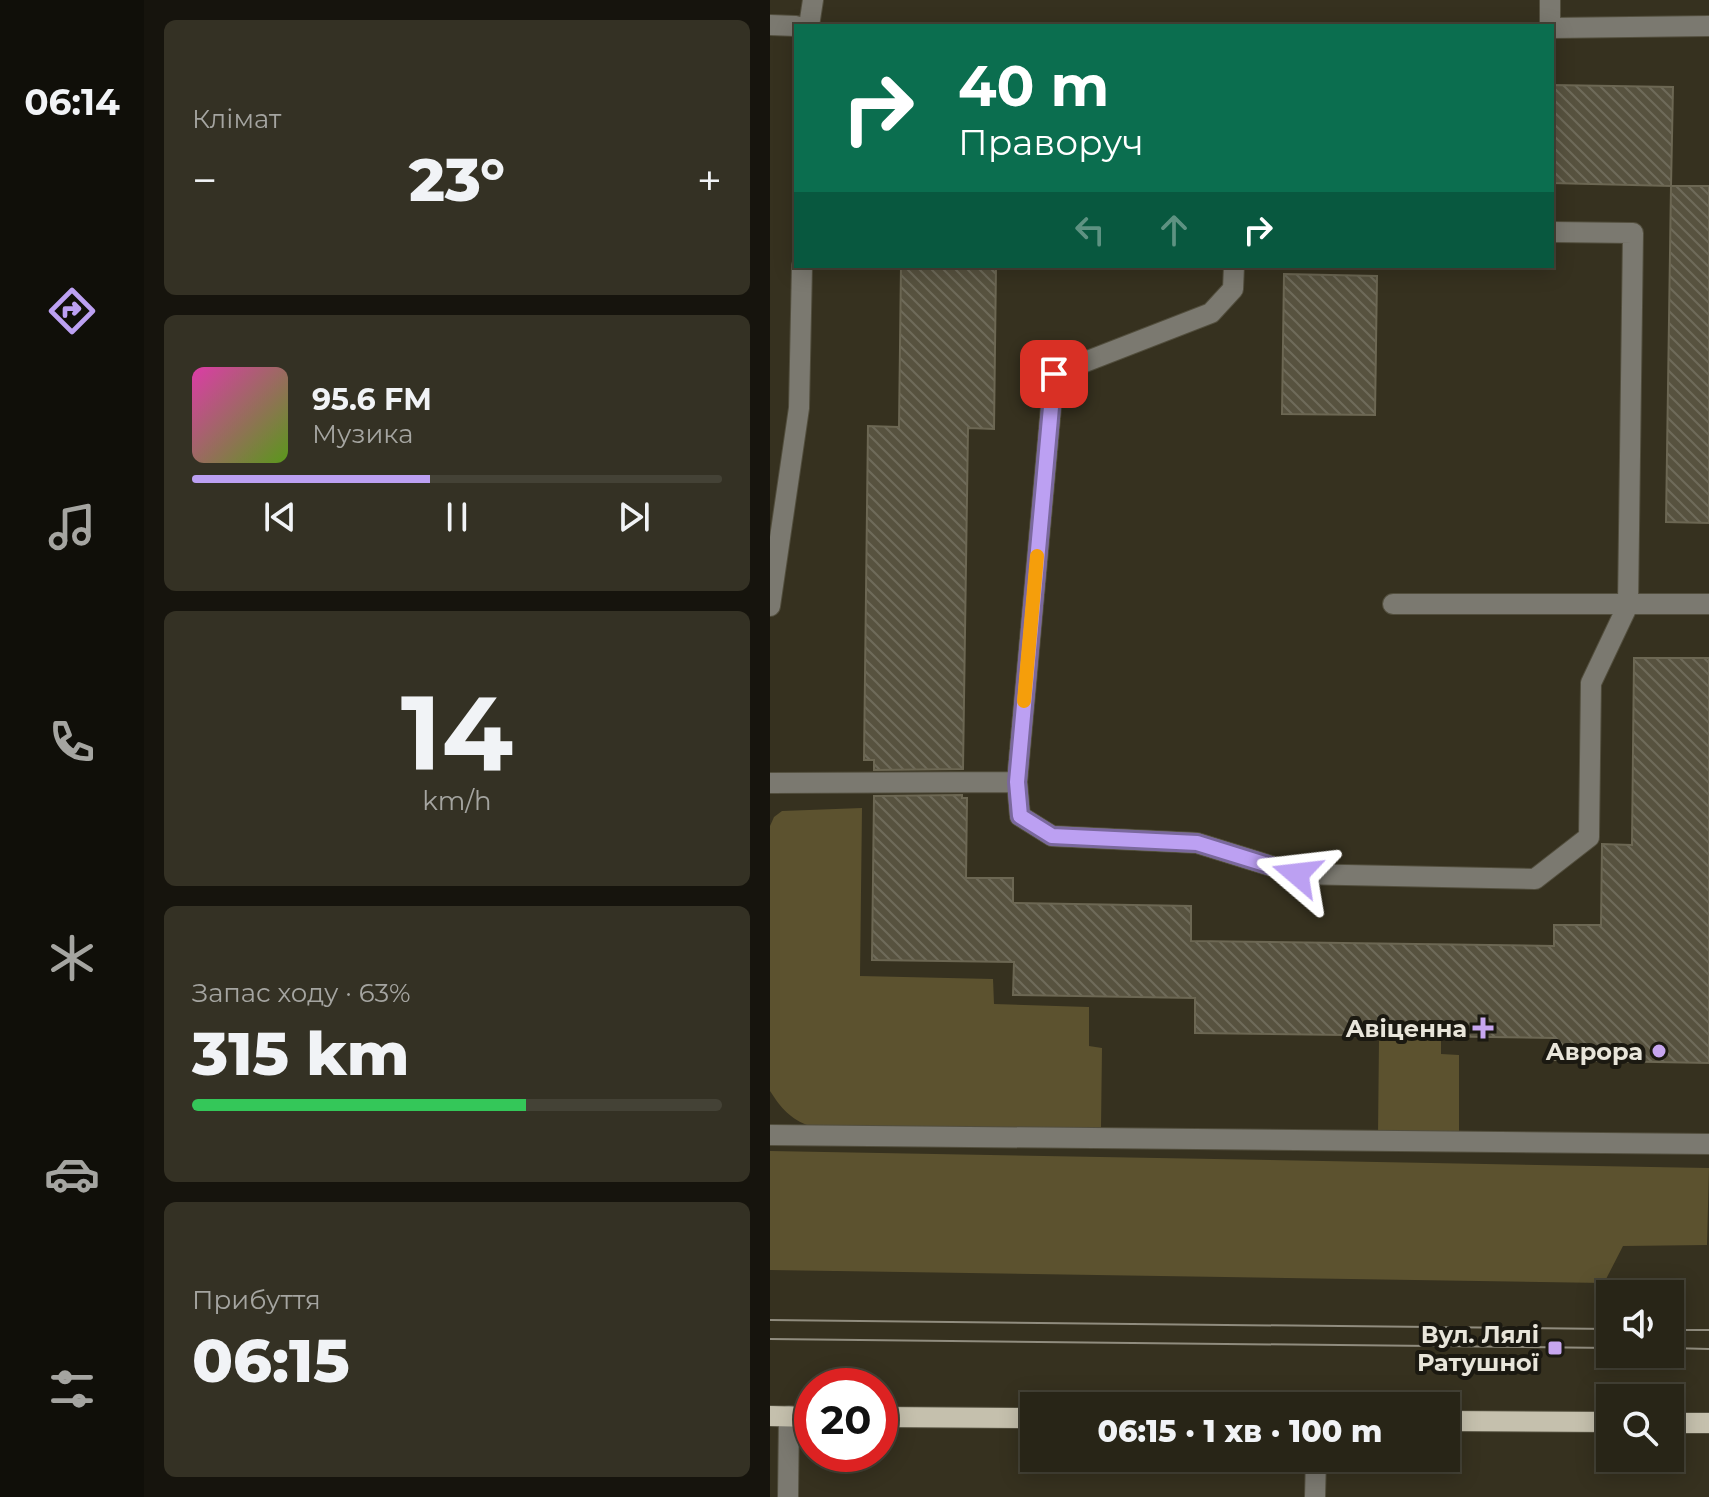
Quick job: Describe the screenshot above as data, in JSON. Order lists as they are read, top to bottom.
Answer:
{
  "places": {
    "health": ["Авіценна"],
    "other": ["Аврора"],
    "transit": ["Вул. Лялі Ратушної"]
  },
  "page": {
    "tabs": "06:14",
    "tile": [
      "Клімат",
      ["14", "km/h"],
      ["Запас ходу · 63%", "315 km"],
      ["Прибуття", "06:15"]
    ],
    "turn": ["40 m", "Праворуч"],
    "heat": ["−", "23°", "+"],
    "song": ["95.6 FM", "Музика"],
    "limit": "20",
    "trip": "06:15 · 1 хв · 100 m"
  }
}
